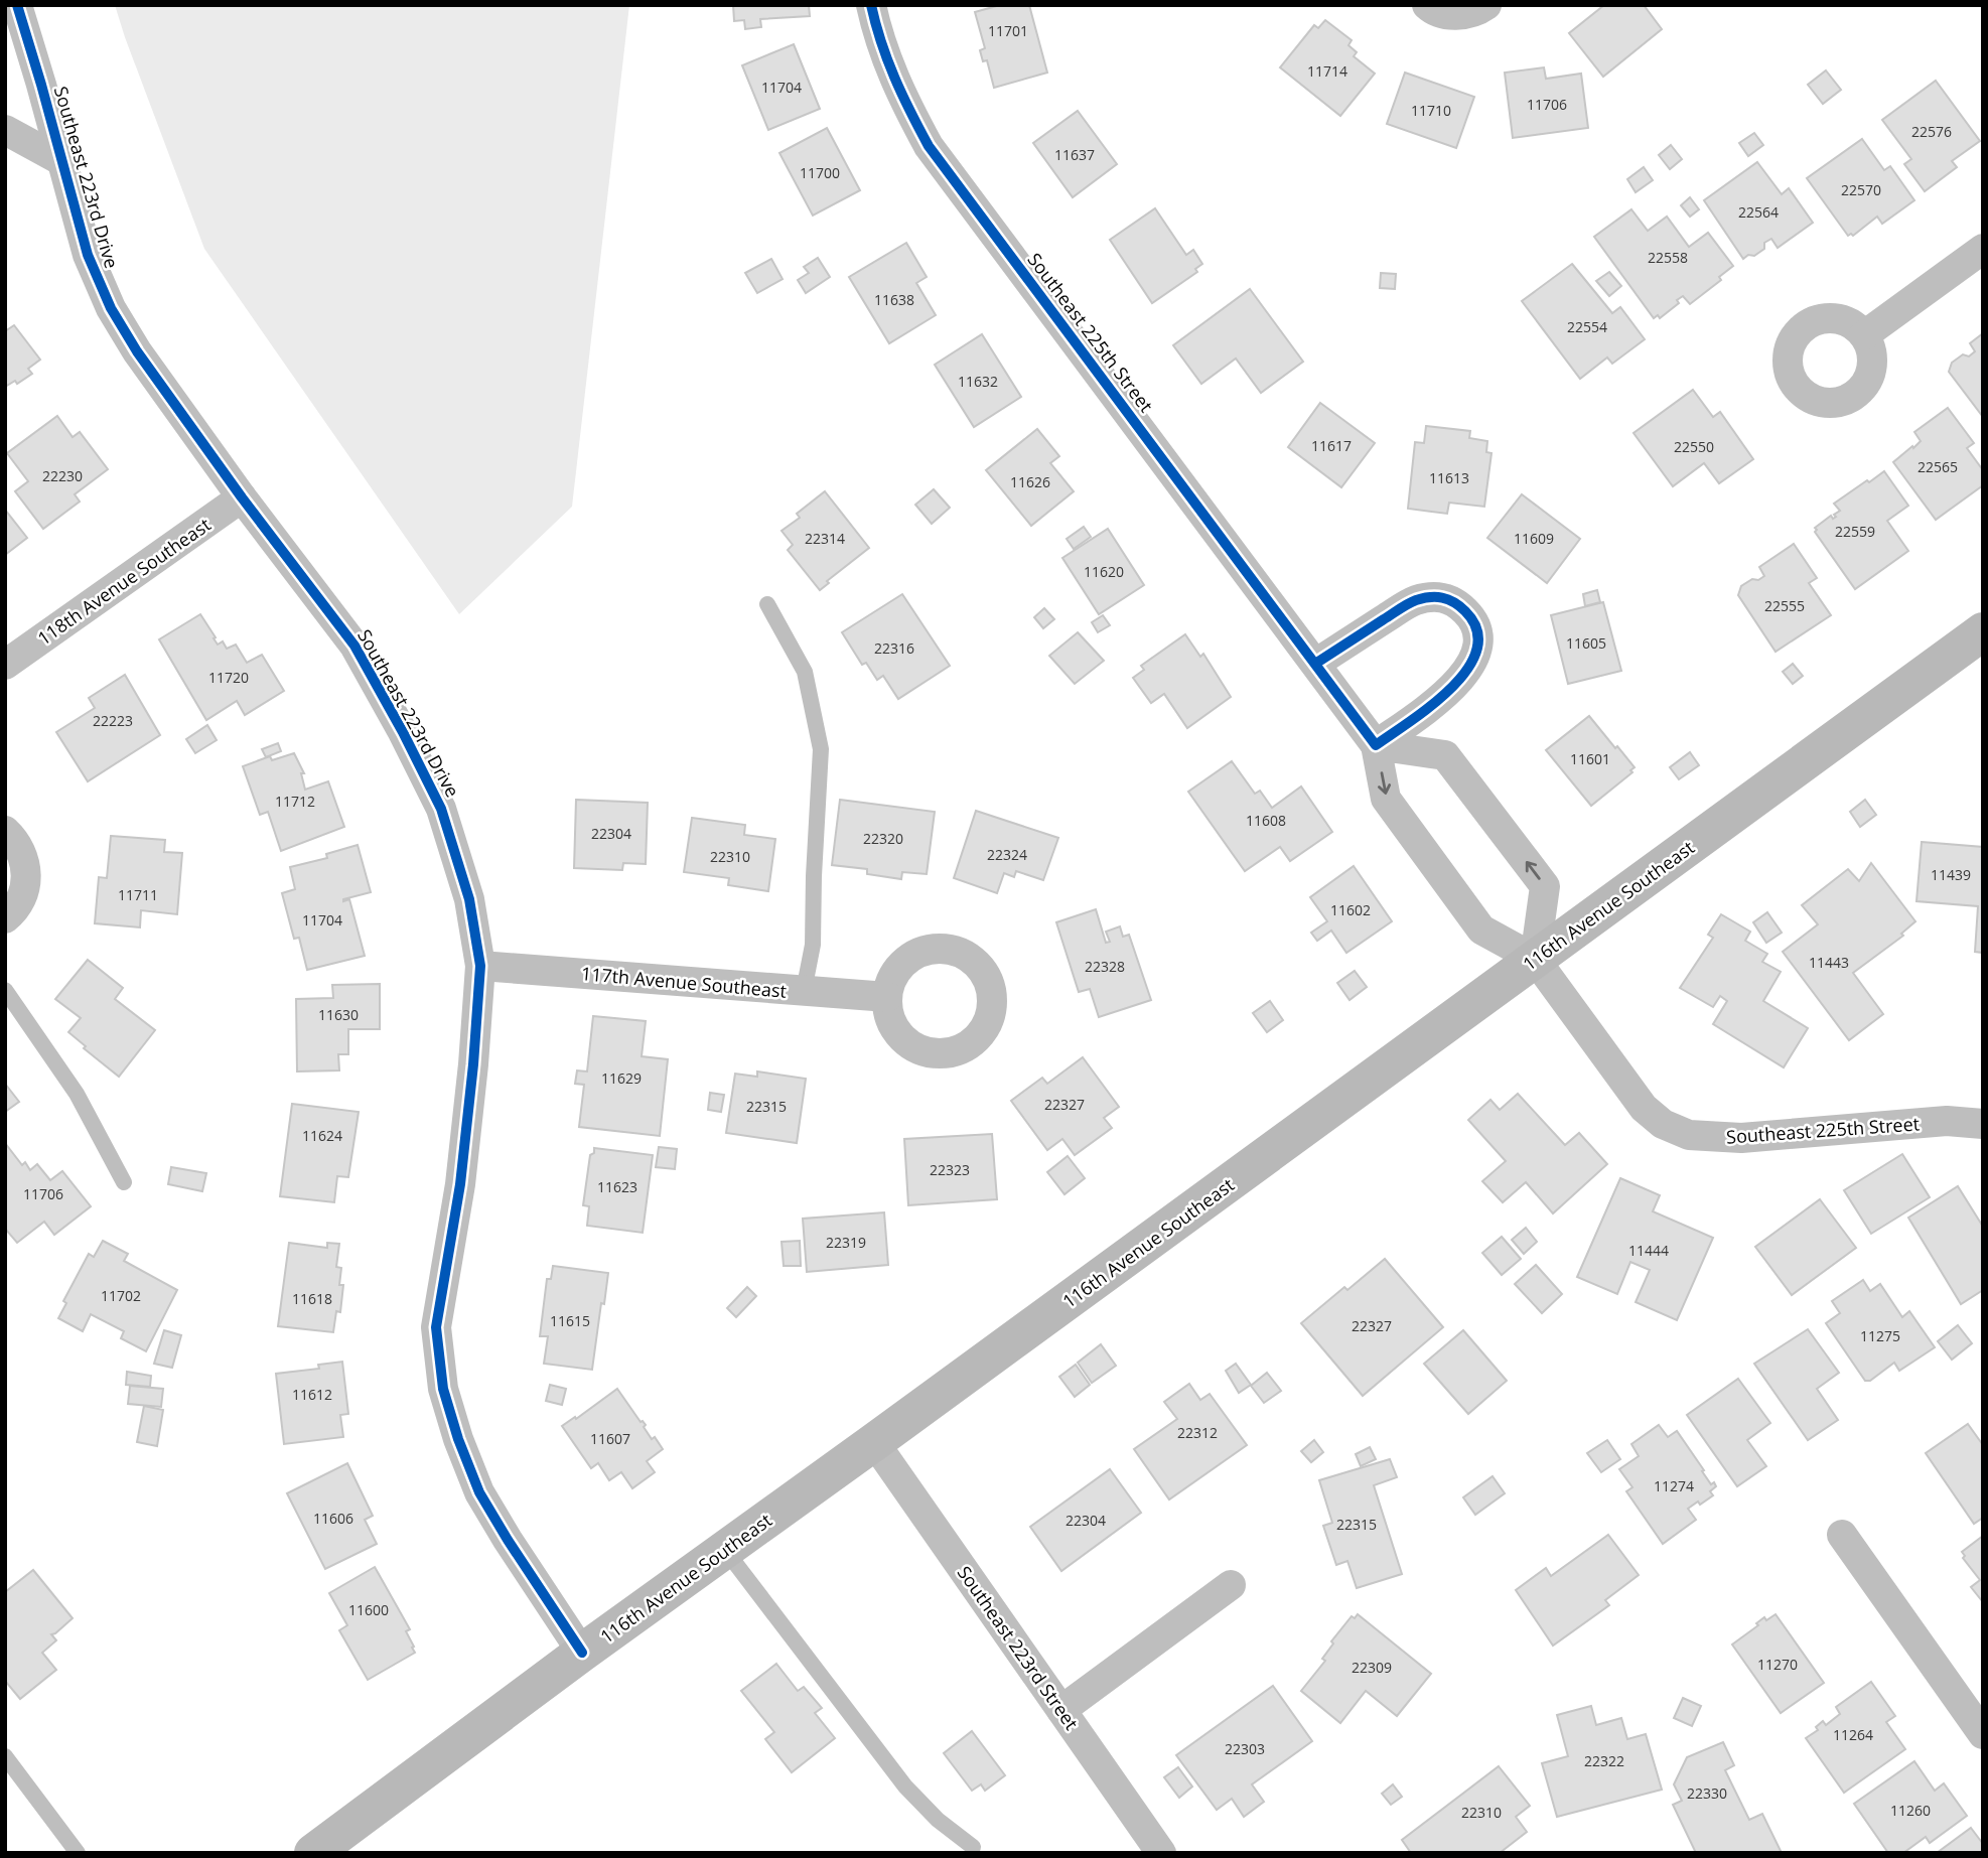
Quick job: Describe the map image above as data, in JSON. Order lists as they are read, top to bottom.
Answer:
{
  "streets": {
    "main road": ["116th Avenue Southeast"],
    "street": [
      "Southeast 223rd Drive",
      "Southeast 225th Street",
      "118th Avenue Southeast",
      "117th Avenue Southeast",
      "Southeast 223rd Street"
    ]
  },
  "crossings": [
    ["Southeast 223rd Drive", "118th Avenue Southeast"],
    ["Southeast 223rd Drive", "116th Avenue Southeast"],
    ["Southeast 223rd Drive", "117th Avenue Southeast"],
    ["Southeast 225th Street", "116th Avenue Southeast"],
    ["116th Avenue Southeast", "Southeast 223rd Street"]
  ],
  "house_numbers": [
    "11701",
    "11714",
    "11704",
    "11706",
    "11710",
    "22576",
    "11637",
    "11700",
    "22570",
    "22564",
    "22558",
    "11638",
    "22554",
    "11632",
    "11617",
    "22550",
    "22565",
    "22230",
    "11613",
    "11626",
    "22559",
    "22314",
    "11609",
    "11620",
    "22555",
    "11605",
    "22316",
    "11720",
    "22223",
    "11601",
    "11712",
    "11608",
    "22304",
    "22320",
    "22324",
    "22310",
    "11439",
    "11711",
    "11602",
    "11704",
    "11443",
    "22328",
    "11630",
    "11629",
    "22327",
    "22315",
    "11624",
    "22323",
    "11623",
    "11706",
    "22319",
    "11444",
    "11702",
    "11618",
    "11615",
    "22327",
    "11275",
    "11612",
    "22312",
    "11607",
    "11274",
    "11606",
    "22304",
    "22315",
    "11600",
    "11270",
    "22309",
    "11264",
    "22303",
    "22322",
    "22330",
    "11260",
    "22310"
  ]
}
